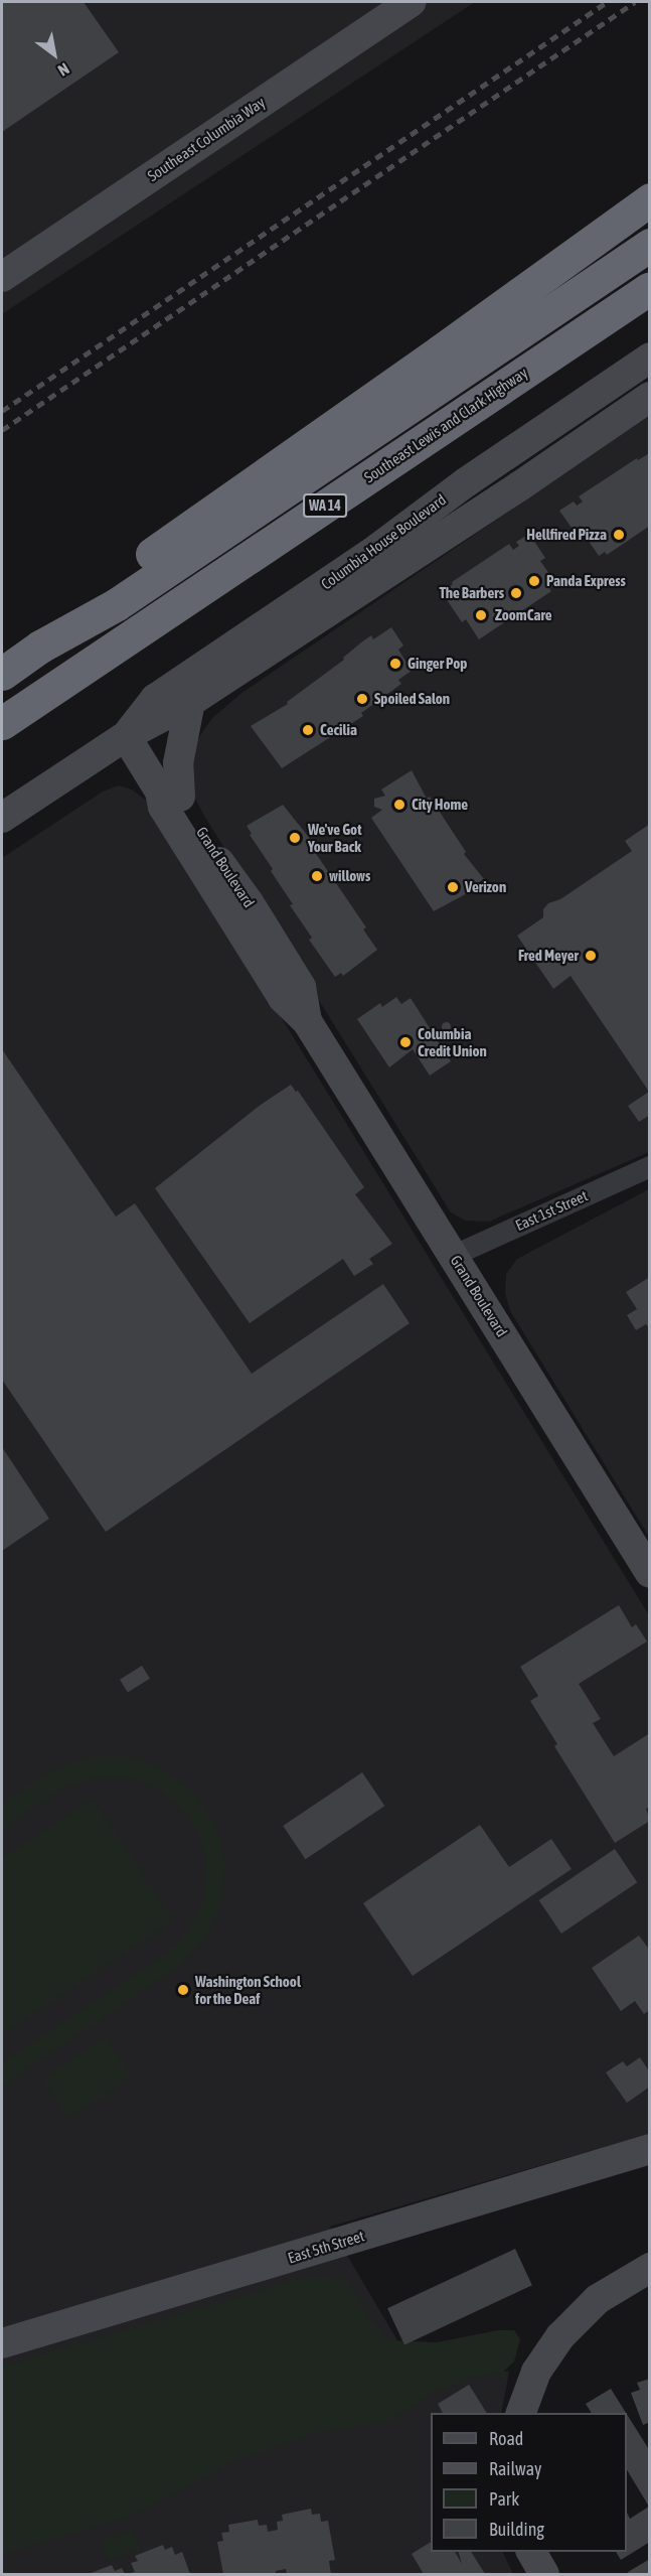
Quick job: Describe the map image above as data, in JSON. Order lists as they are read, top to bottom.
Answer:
{
  "streets": {
    "highway": ["Southeast Lewis and Clark Highway", "WA 14"],
    "main road": [
      "Southeast Columbia Way",
      "Columbia House Boulevard",
      "Grand Boulevard",
      "East 5th Street"
    ],
    "street": ["East 1st Street"]
  },
  "crossings": [
    ["Columbia House Boulevard", "Grand Boulevard"],
    ["Grand Boulevard", "East 1st Street"]
  ],
  "places": [
    "Hellfired Pizza",
    "Panda Express",
    "The Barbers",
    "ZoomCare",
    "Ginger Pop",
    "Spoiled Salon",
    "Cecilia",
    "City Home",
    "We've Got Your Back",
    "willows",
    "Verizon",
    "Fred Meyer",
    "Columbia Credit Union",
    "Washington School for the Deaf"
  ],
  "legend": [
    "Road",
    "Railway",
    "Park",
    "Building"
  ],
  "north": "bottom right"
}
